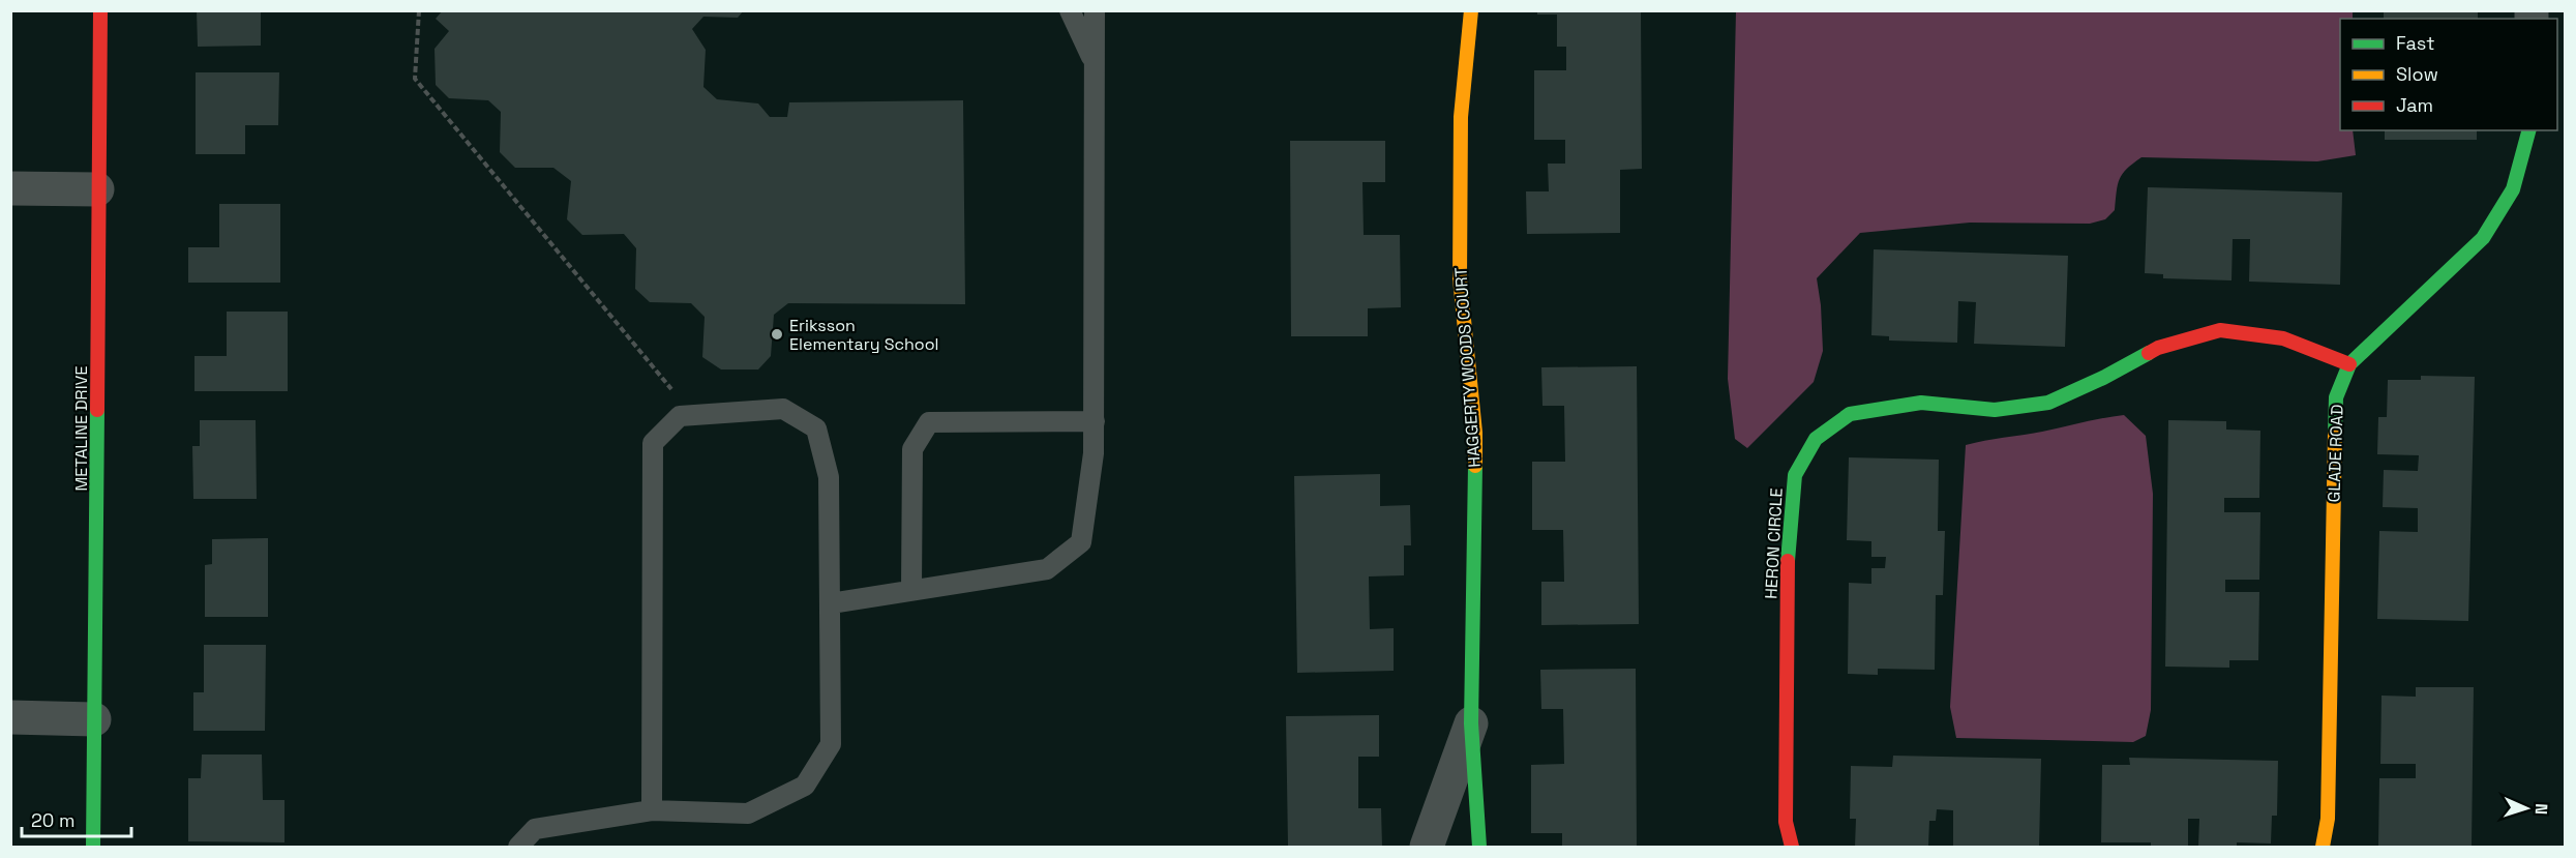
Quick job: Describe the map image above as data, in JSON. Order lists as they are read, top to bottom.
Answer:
{
  "streets": {
    "street": [
      "HAGGERTY WOODS COURT",
      "METALINE DRIVE",
      "GLADE ROAD",
      "HERON CIRCLE"
    ]
  },
  "crossings": [
    ["GLADE ROAD", "HERON CIRCLE"]
  ],
  "places": ["Eriksson Elementary School"],
  "legend": ["Fast", "Slow", "Jam"],
  "scale_bar": "20 m",
  "north": "right"
}
